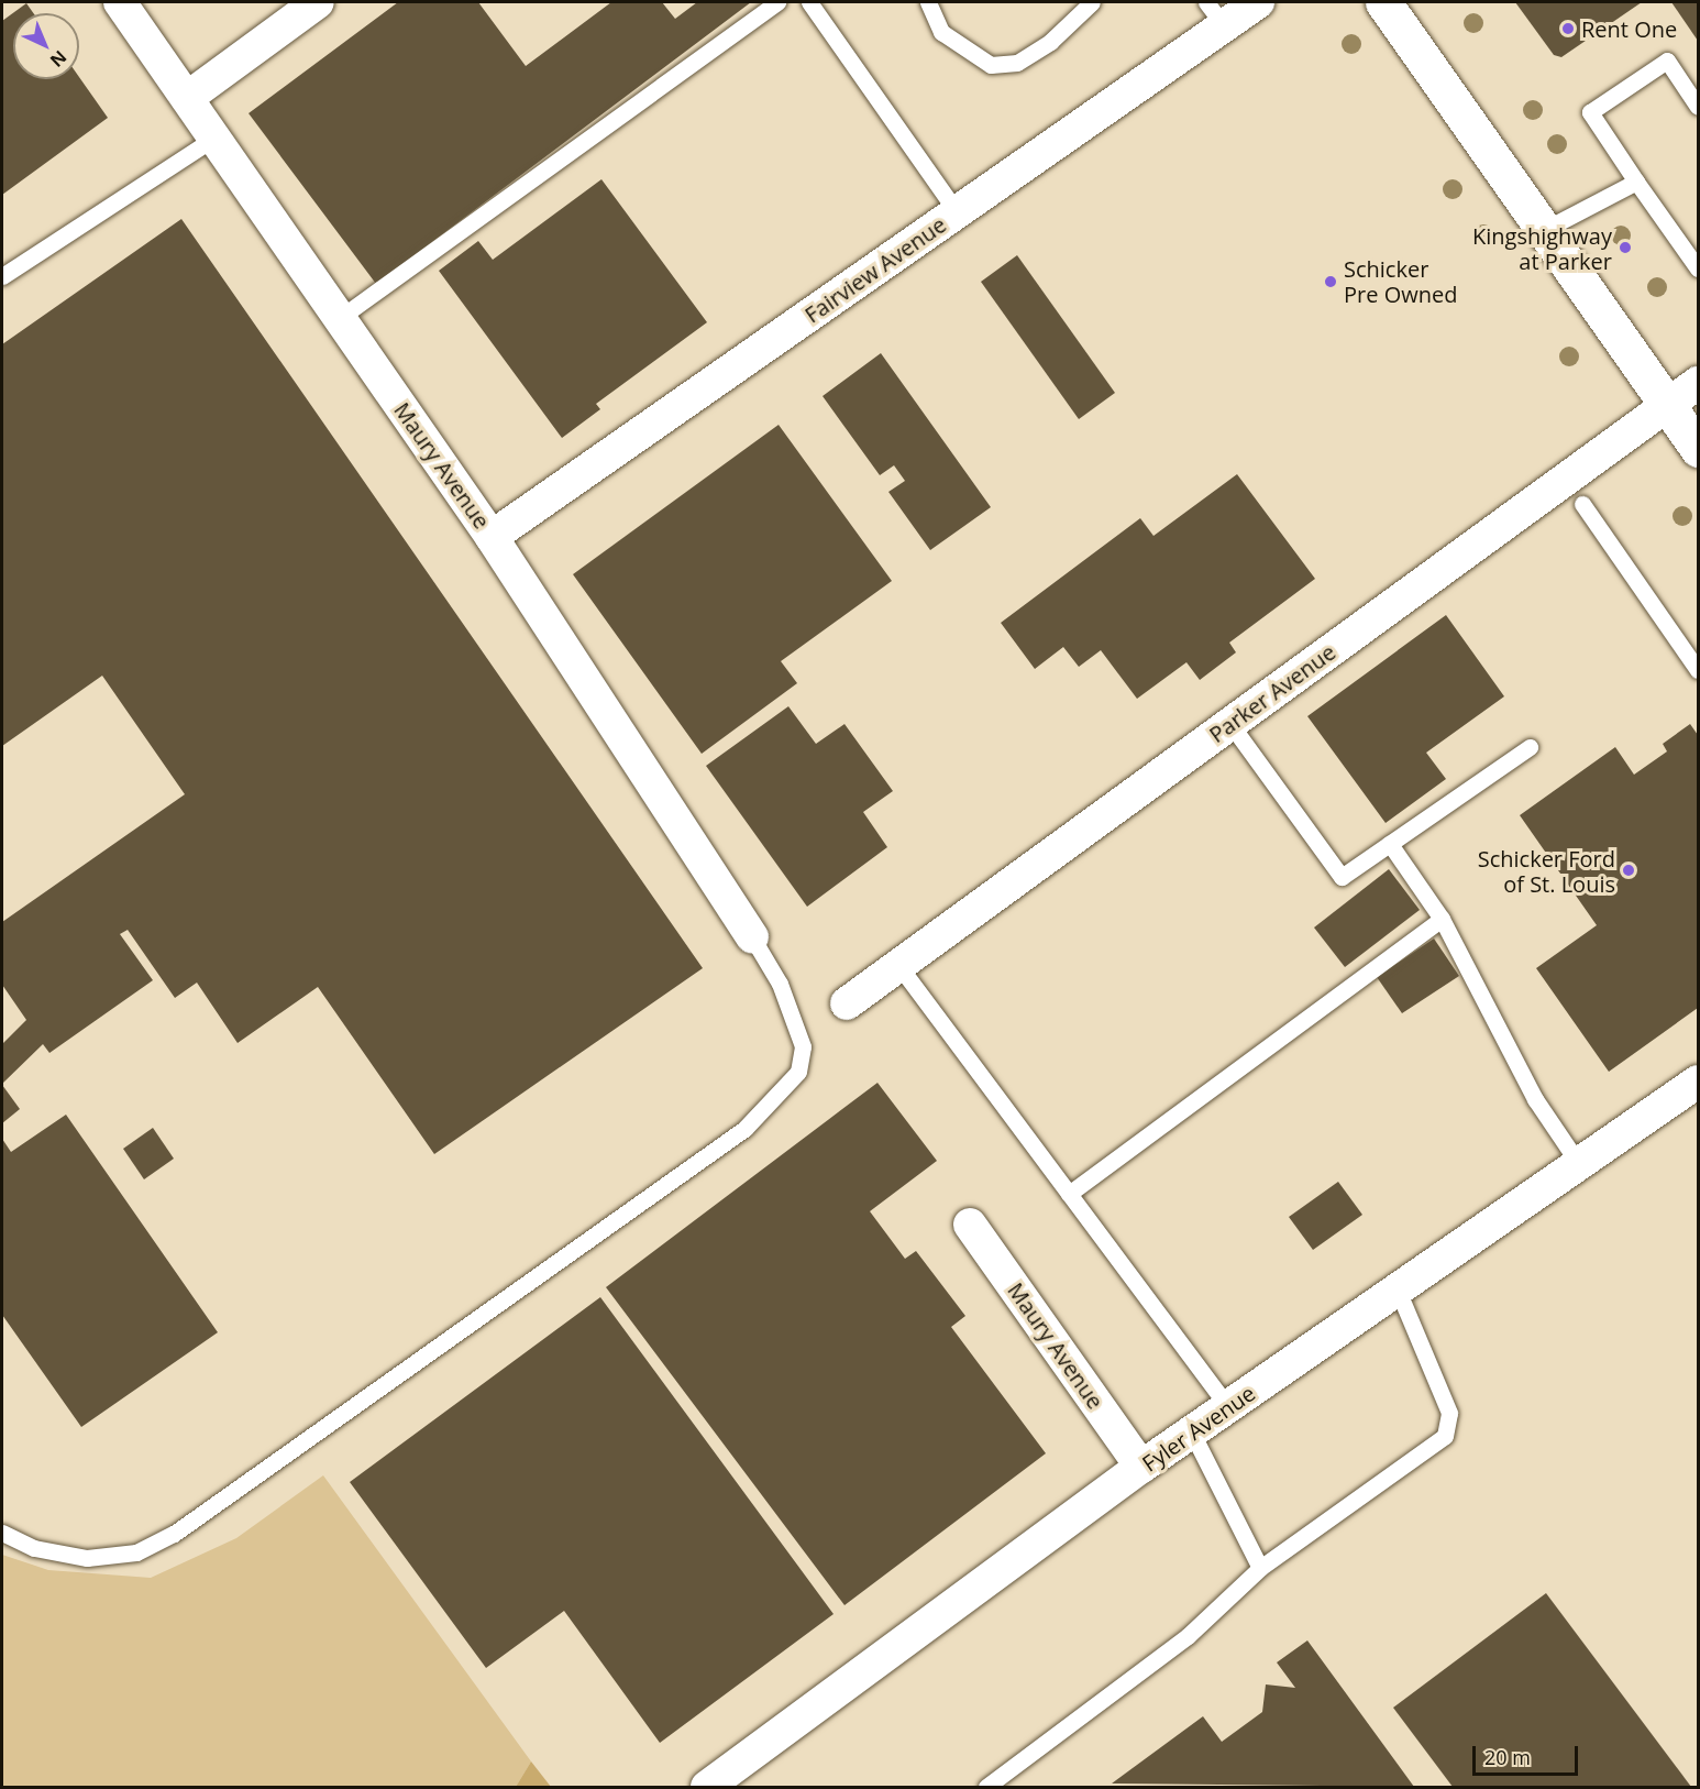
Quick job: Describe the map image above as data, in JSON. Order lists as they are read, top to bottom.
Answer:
{
  "streets": {
    "street": [
      "Fairview Avenue",
      "Maury Avenue",
      "Parker Avenue",
      "Fyler Avenue"
    ]
  },
  "crossings": [
    ["Fairview Avenue", "Maury Avenue"],
    ["Maury Avenue", "Fyler Avenue"]
  ],
  "places": [
    "Rent One",
    "Kingshighway at Parker",
    "Schicker Pre Owned",
    "Schicker Ford of St. Louis"
  ],
  "scale_bar": "20 m",
  "north": "bottom right"
}
